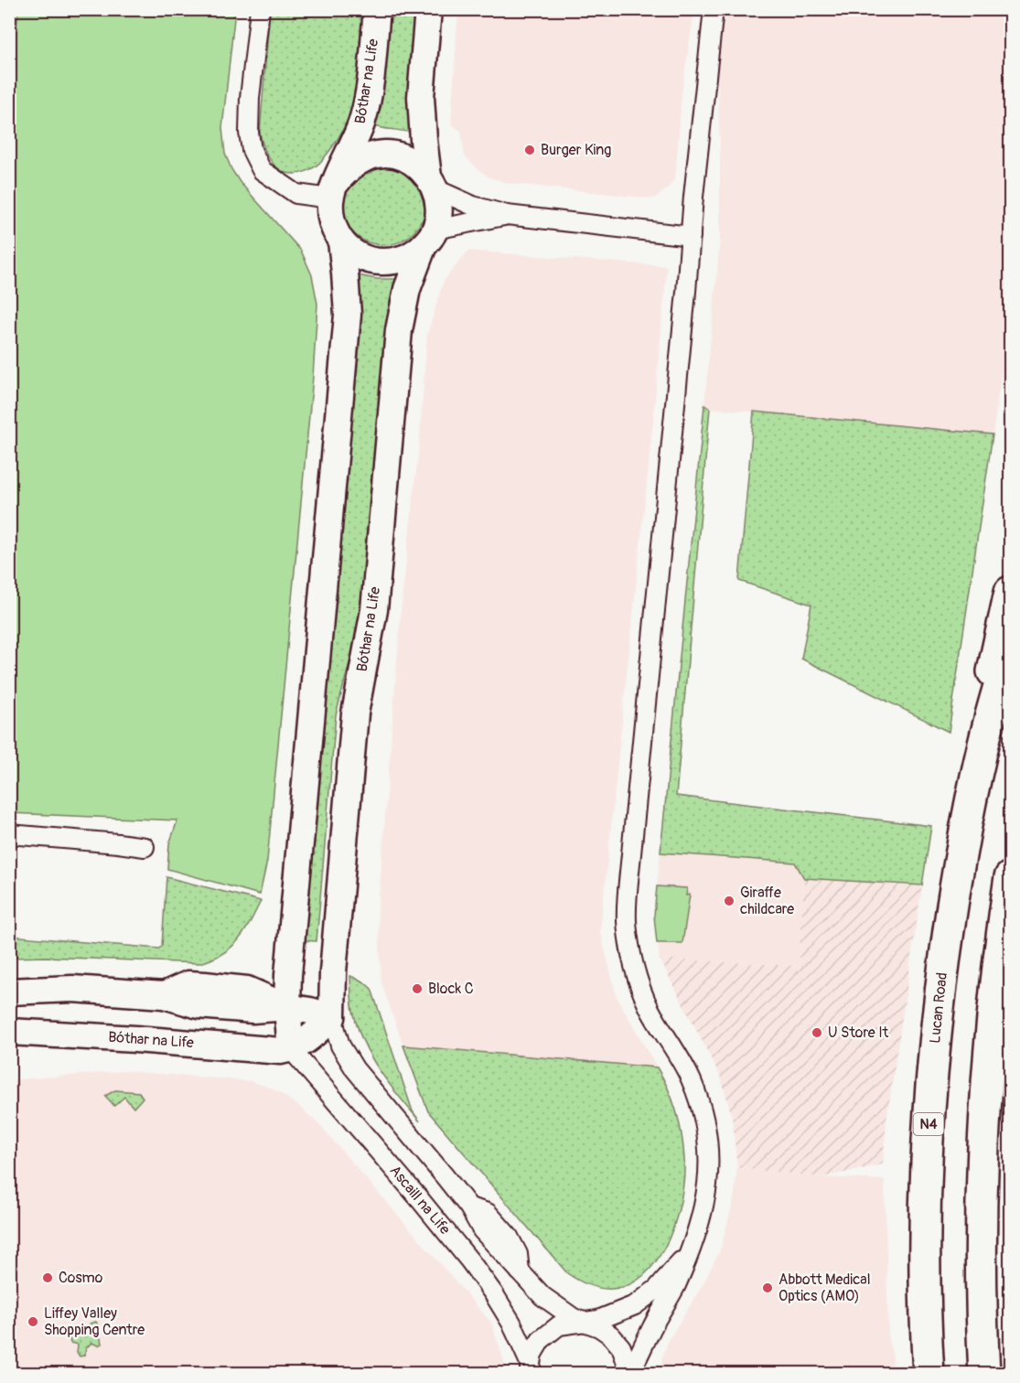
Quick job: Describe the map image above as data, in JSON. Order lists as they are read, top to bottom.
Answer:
{
  "streets": {
    "highway": ["Lucan Road", "N4"],
    "street": ["Bóthar na Life", "Ascaill na Life"]
  },
  "crossings": [
    ["Bóthar na Life", "Ascaill na Life"]
  ],
  "places": [
    "Burger King",
    "Giraffe childcare",
    "Block C",
    "U Store It",
    "Cosmo",
    "Abbott Medical Optics (AMO)",
    "Liffey Valley Shopping Centre"
  ]
}
